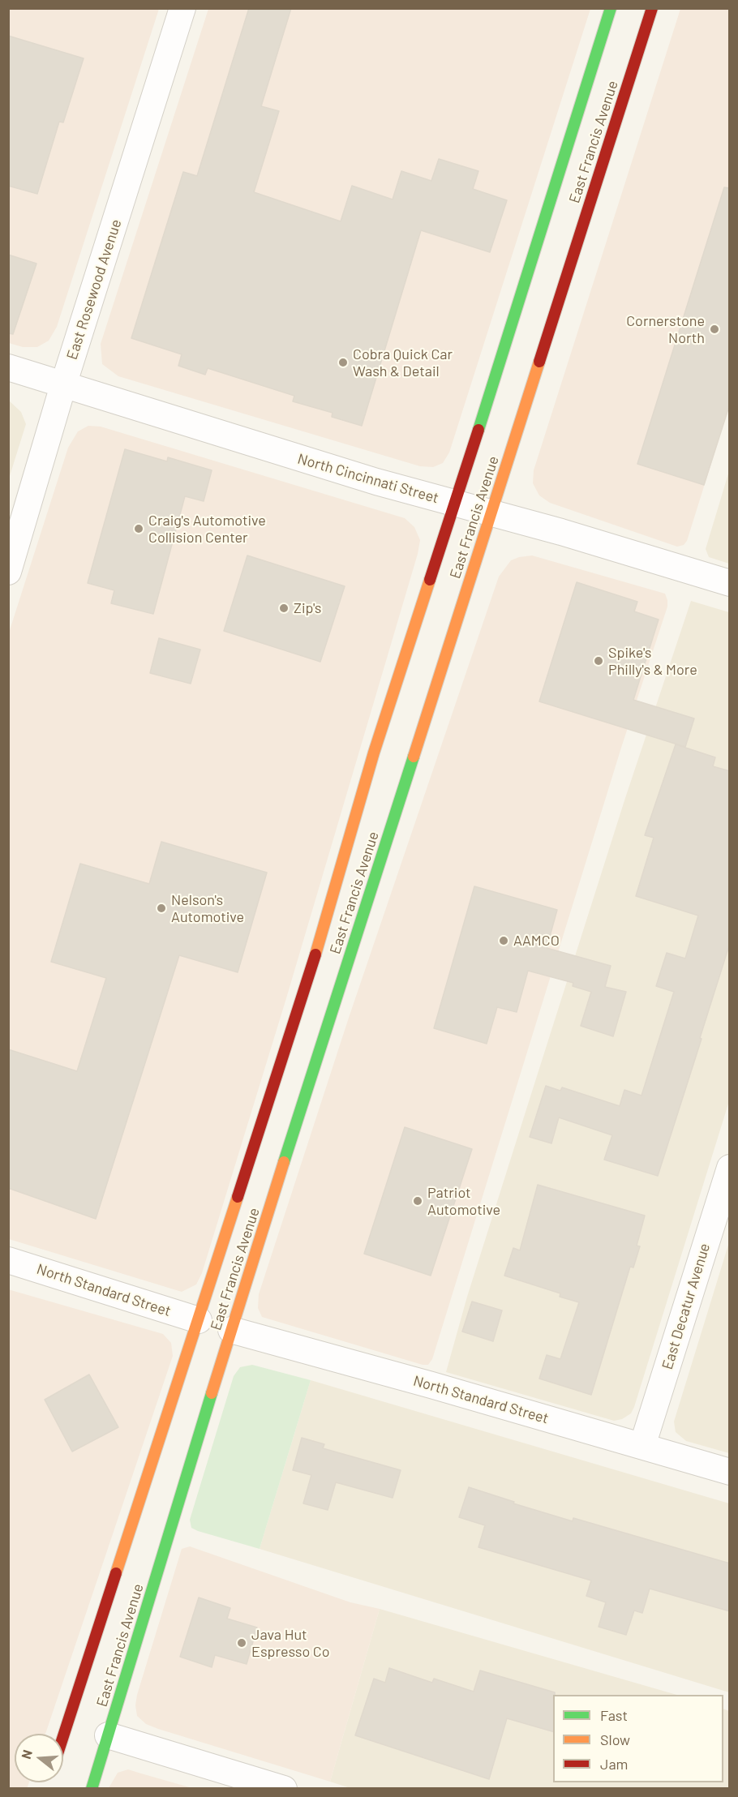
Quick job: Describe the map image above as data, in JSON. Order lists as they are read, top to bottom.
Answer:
{
  "streets": {
    "main road": ["East Francis Avenue"],
    "street": [
      "East Rosewood Avenue",
      "North Cincinnati Street",
      "North Standard Street",
      "East Decatur Avenue"
    ]
  },
  "crossings": [
    ["East Francis Avenue", "North Cincinnati Street"],
    ["East Francis Avenue", "North Standard Street"],
    ["East Rosewood Avenue", "North Cincinnati Street"],
    ["North Standard Street", "East Decatur Avenue"]
  ],
  "places": [
    "Cornerstone North",
    "Cobra Quick Car Wash & Detail",
    "Craig's Automotive Collision Center",
    "Zip's",
    "Spike's Philly's & More",
    "Nelson's Automotive",
    "AAMCO",
    "Patriot Automotive",
    "Java Hut Espresso Co"
  ],
  "legend": ["Fast", "Slow", "Jam"],
  "north": "left"
}
